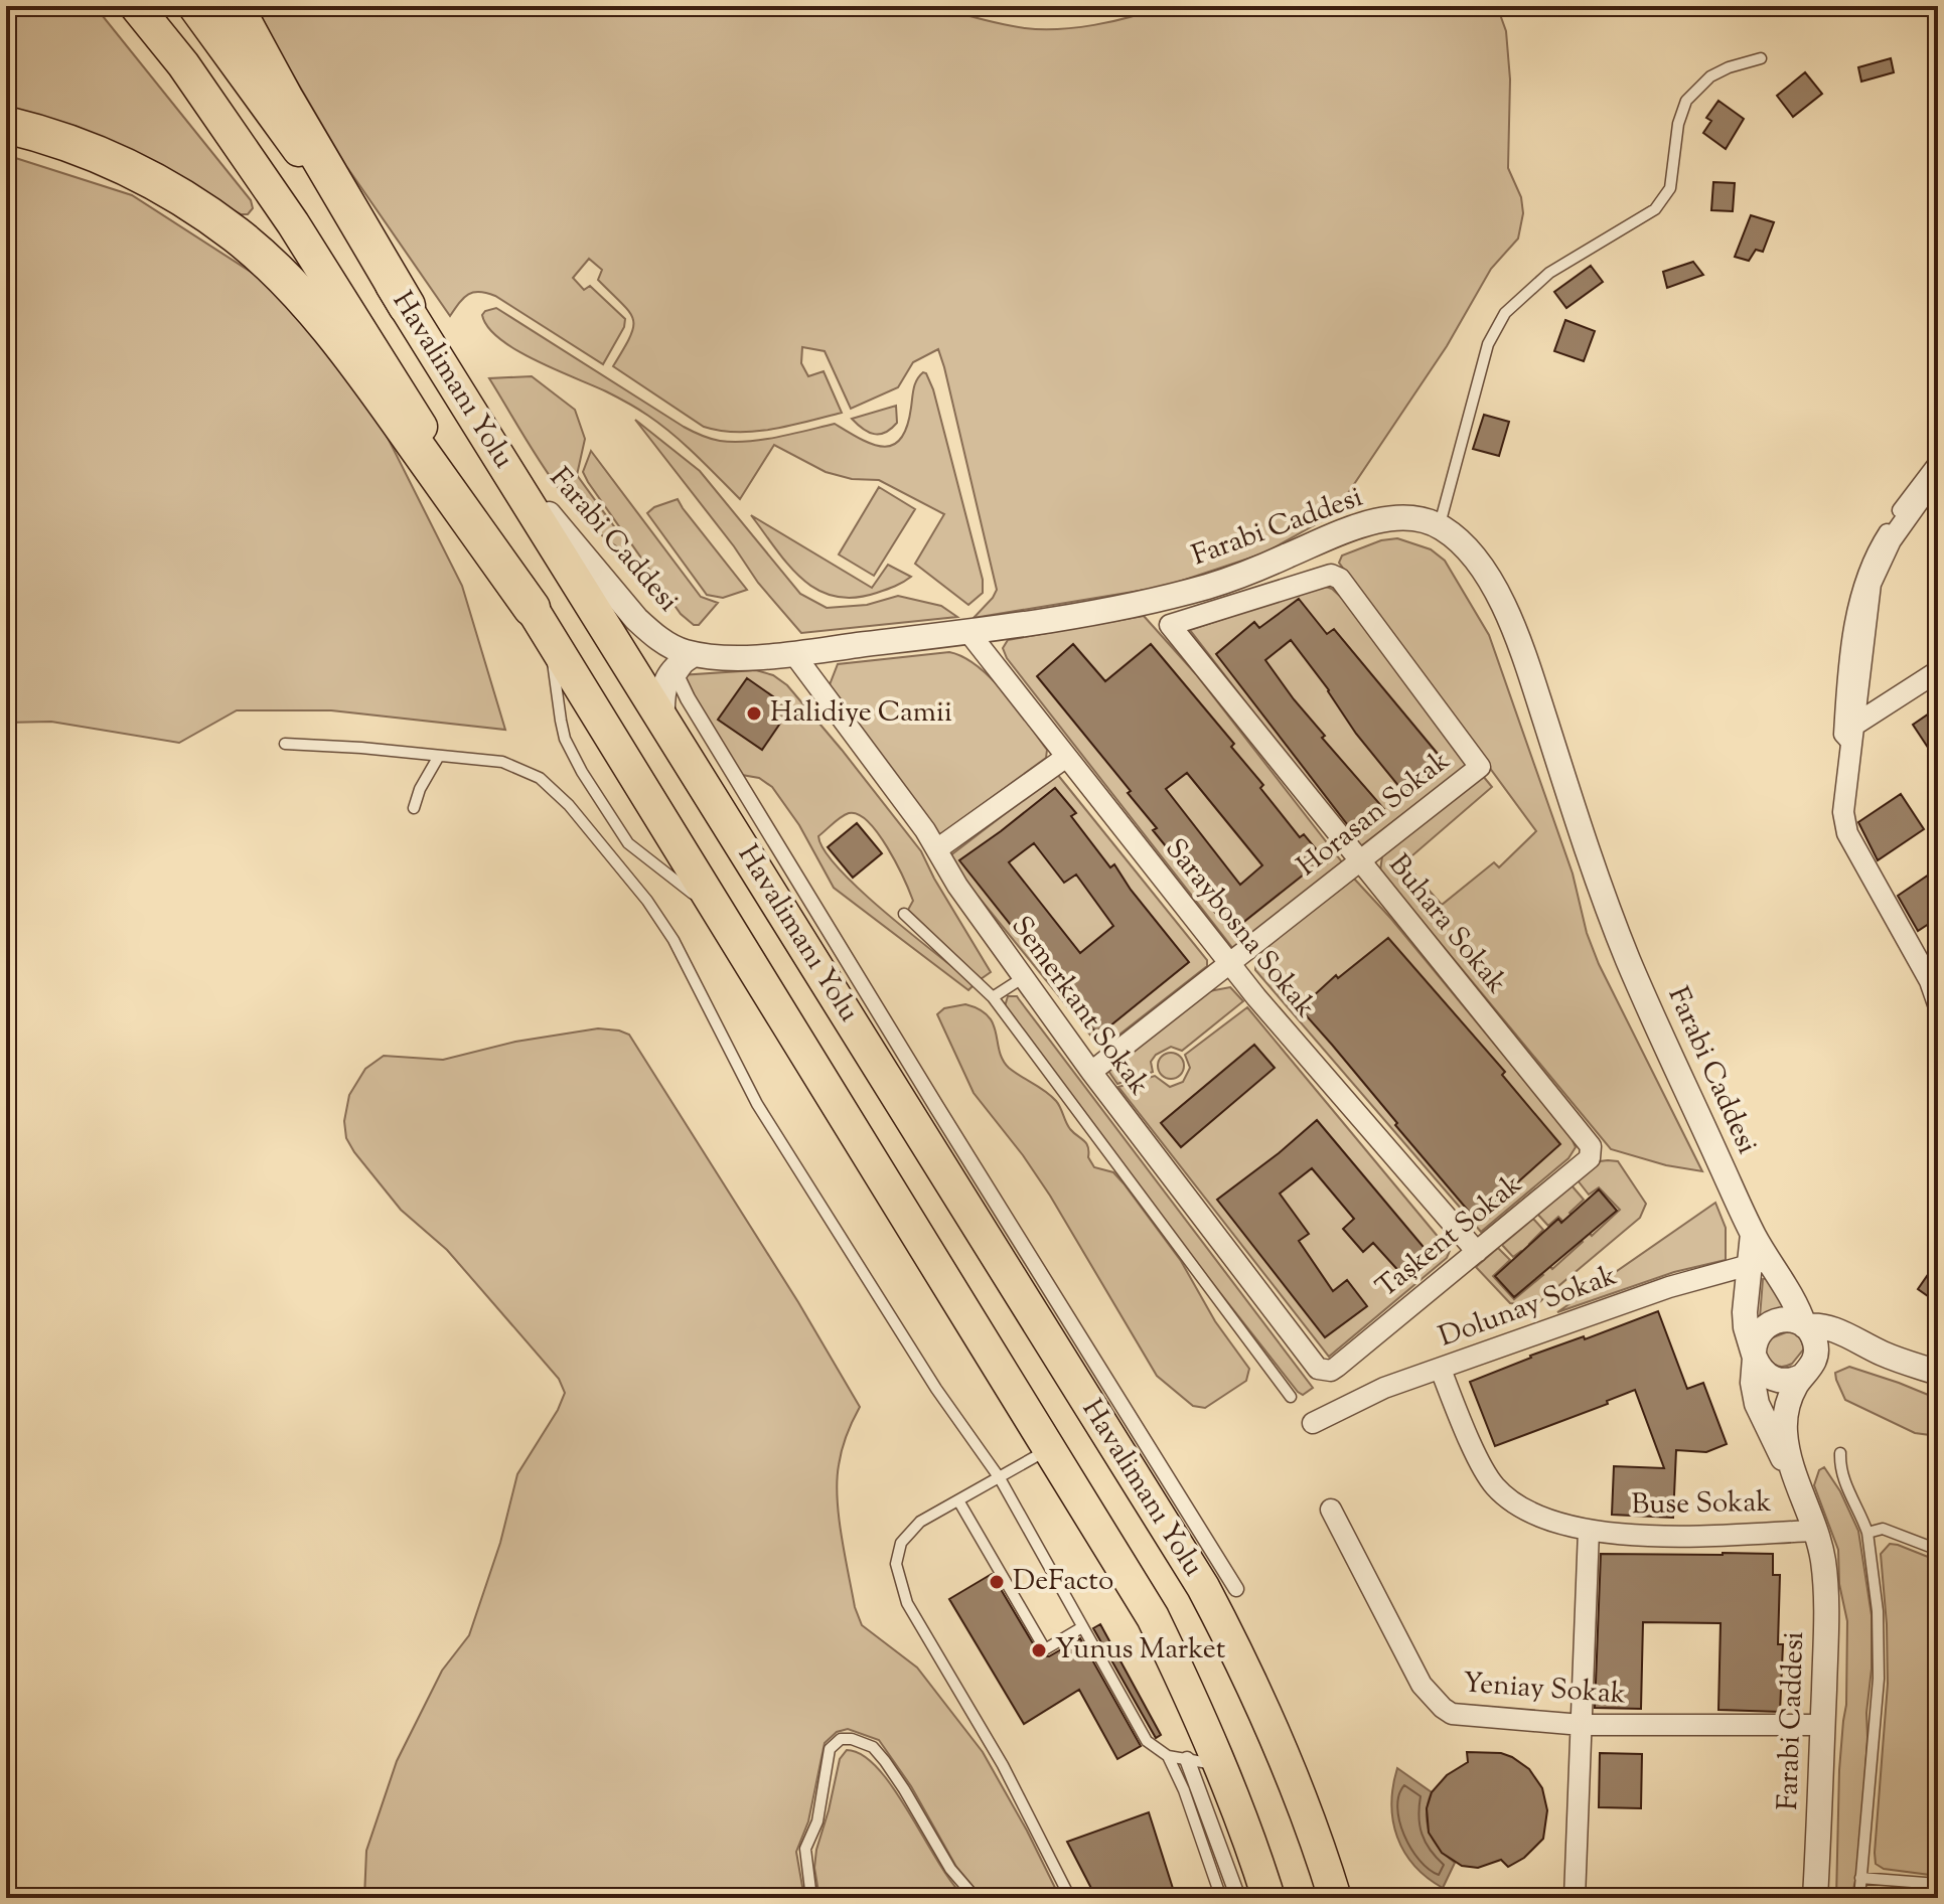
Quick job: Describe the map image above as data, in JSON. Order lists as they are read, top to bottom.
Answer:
{
  "streets": {
    "highway": ["Havalimanı Yolu"],
    "street": [
      "Farabi Caddesi",
      "Horasan Sokak",
      "Buhara Sokak",
      "Saraybosna Sokak",
      "Semerkant Sokak",
      "Taşkent Sokak",
      "Dolunay Sokak",
      "Buse Sokak",
      "Yeniay Sokak"
    ]
  },
  "crossings": [
    ["Havalimanı Yolu", "Farabi Caddesi"],
    ["Farabi Caddesi", "Saraybosna Sokak"],
    ["Farabi Caddesi", "Semerkant Sokak"],
    ["Farabi Caddesi", "Dolunay Sokak"],
    ["Farabi Caddesi", "Buse Sokak"],
    ["Farabi Caddesi", "Yeniay Sokak"],
    ["Horasan Sokak", "Buhara Sokak"],
    ["Horasan Sokak", "Saraybosna Sokak"],
    ["Horasan Sokak", "Semerkant Sokak"],
    ["Buhara Sokak", "Taşkent Sokak"],
    ["Saraybosna Sokak", "Taşkent Sokak"],
    ["Semerkant Sokak", "Taşkent Sokak"],
    ["Dolunay Sokak", "Buse Sokak"]
  ],
  "places": ["Halidiye Camii", "DeFacto", "Yunus Market"]
}
